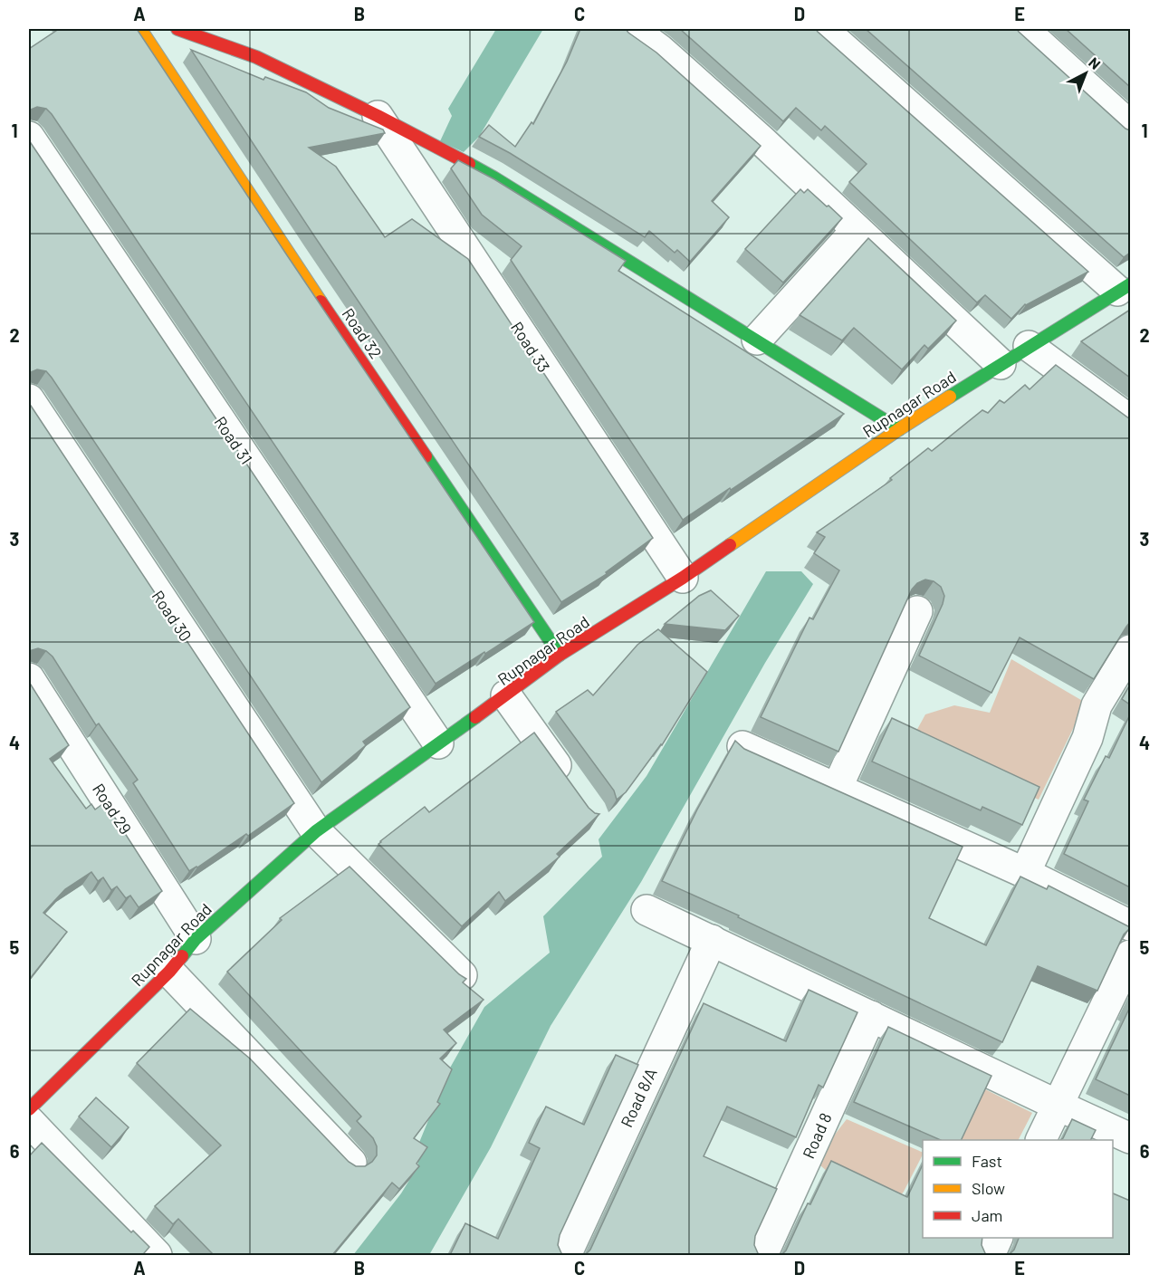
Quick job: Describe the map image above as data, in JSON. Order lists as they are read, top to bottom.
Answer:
{
  "streets": {
    "street": [
      "Road 32",
      "Road 33",
      "Rupnagar Road",
      "Road 31",
      "Road 30",
      "Road 29",
      "Road 8/A",
      "Road 8"
    ]
  },
  "crossings": [
    ["Road 32", "Rupnagar Road"],
    ["Road 33", "Rupnagar Road"],
    ["Rupnagar Road", "Road 31"],
    ["Rupnagar Road", "Road 30"],
    ["Rupnagar Road", "Road 29"]
  ],
  "legend": ["Fast", "Slow", "Jam"],
  "north": "top right",
  "grid": {
    "columns": [
      "A",
      "B",
      "C",
      "D",
      "E"
    ],
    "rows": [
      "1",
      "2",
      "3",
      "4",
      "5",
      "6"
    ]
  }
}
